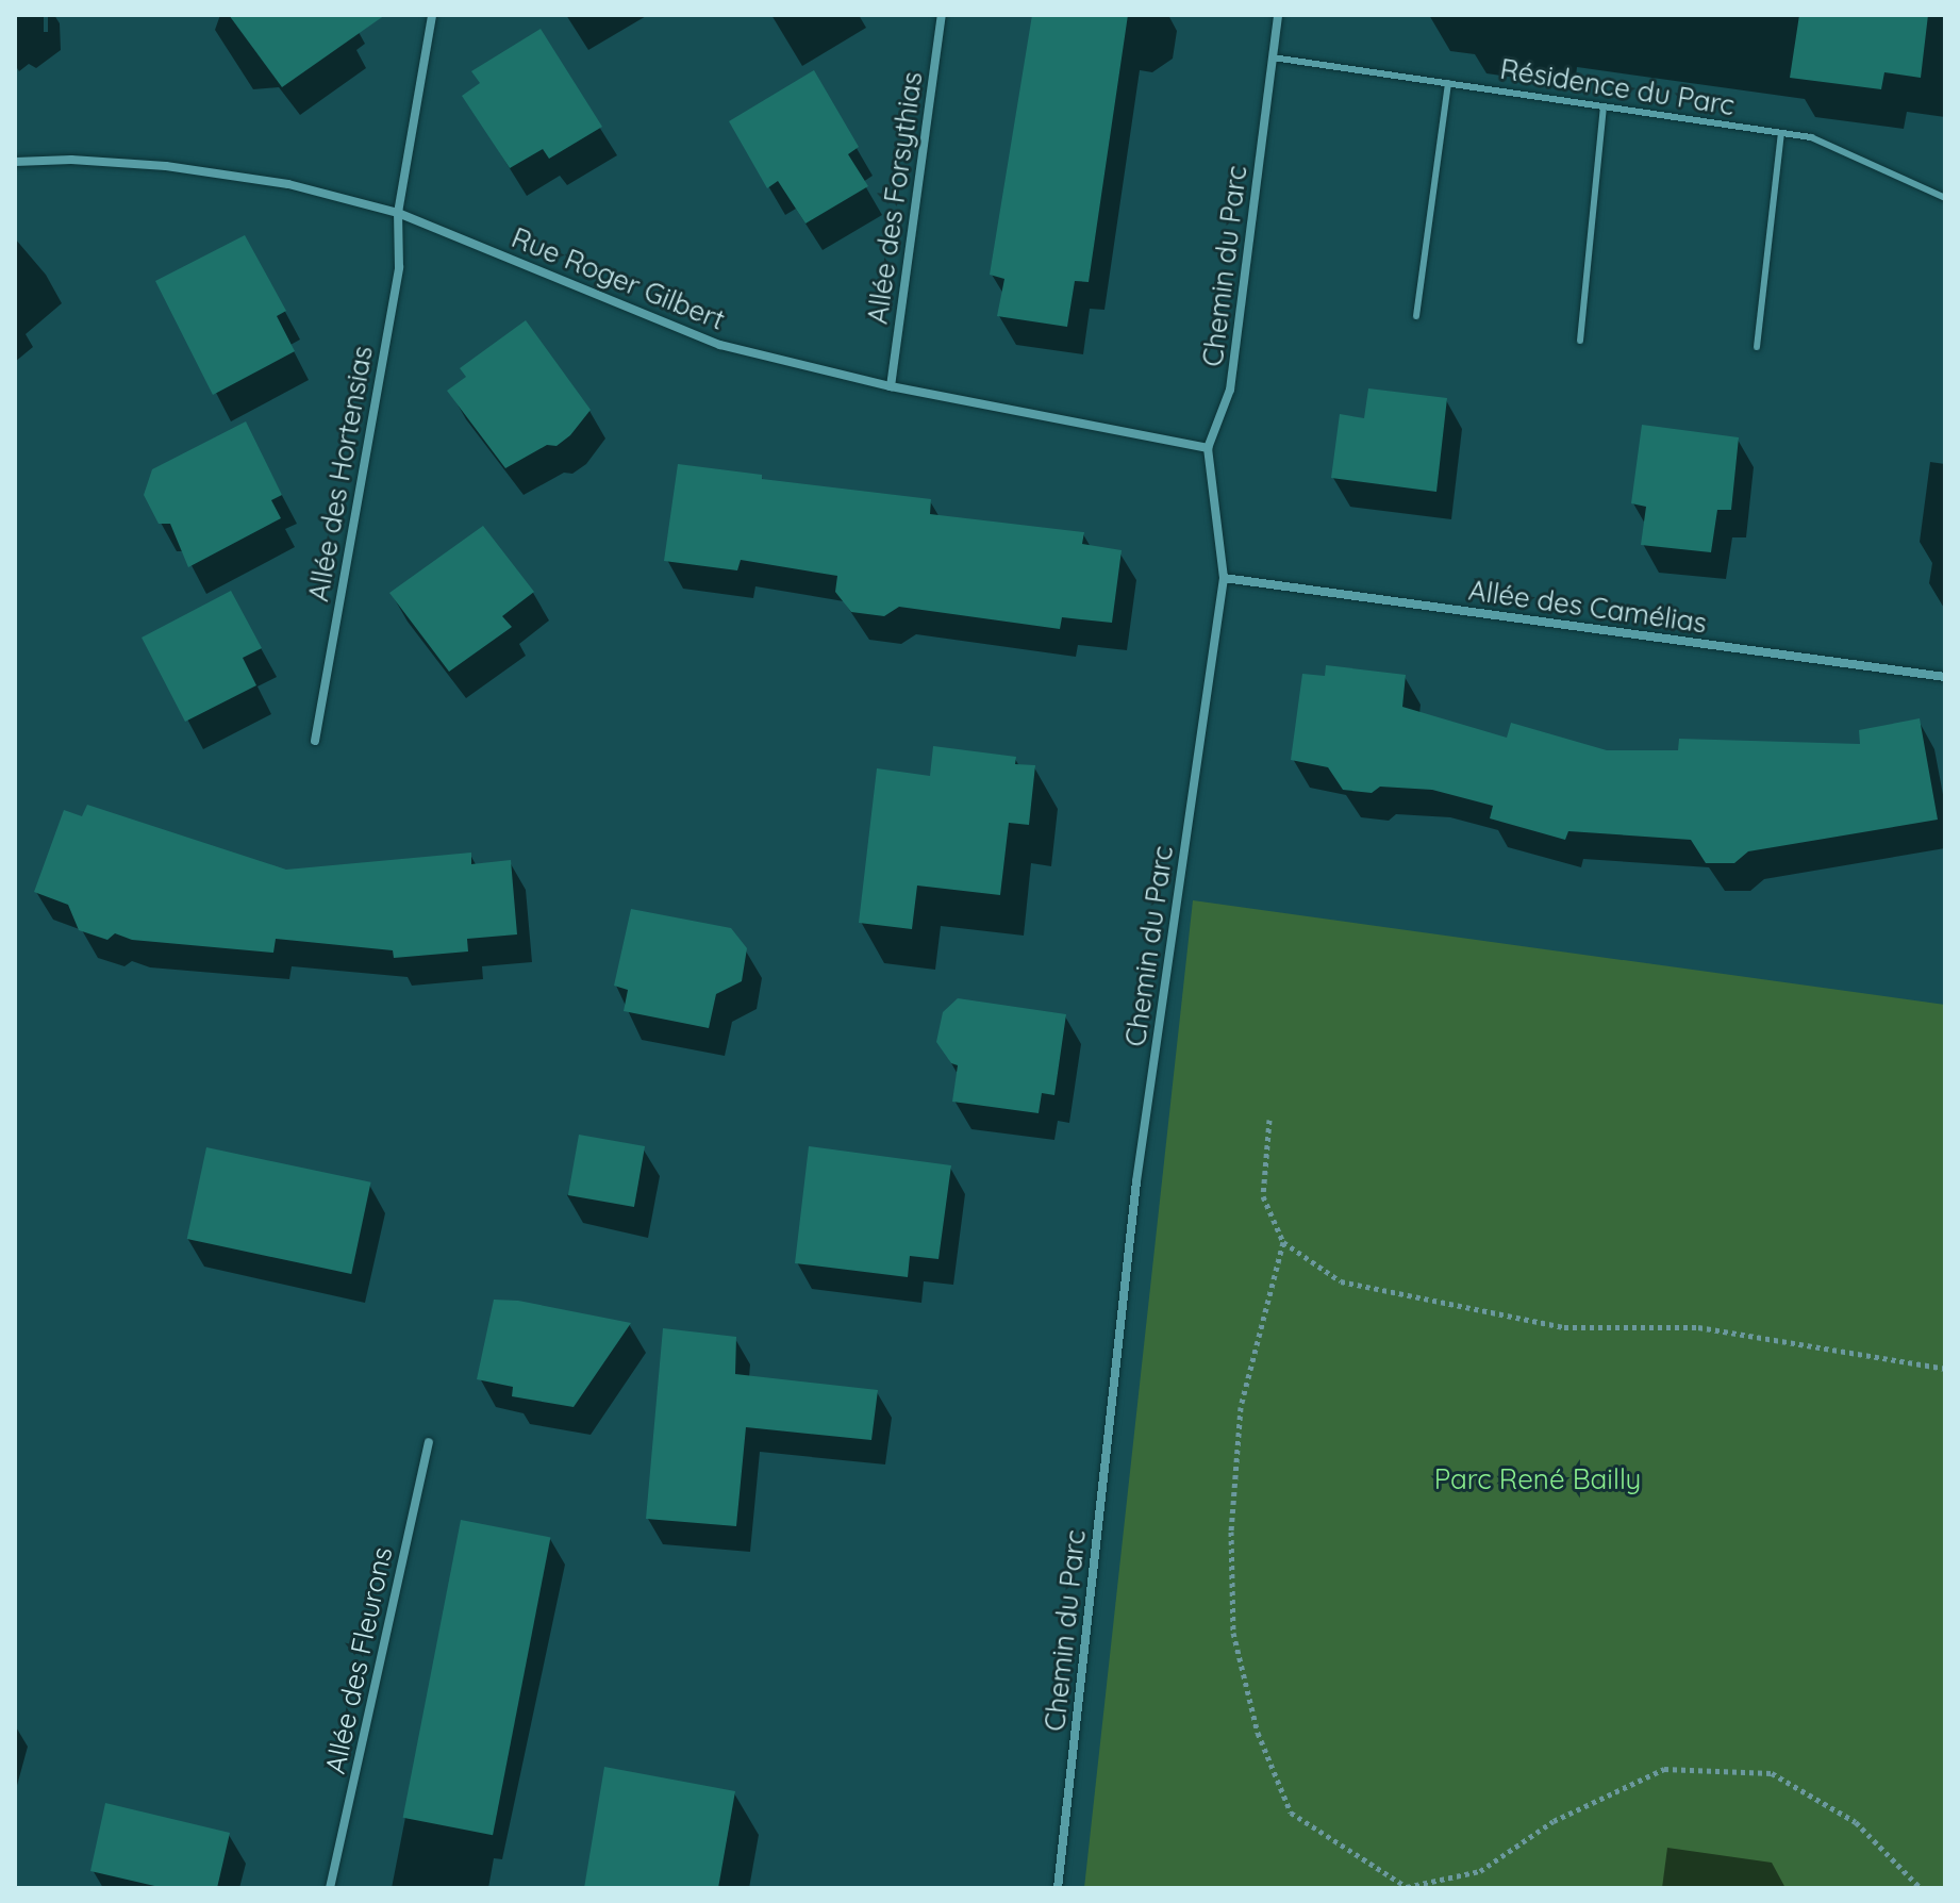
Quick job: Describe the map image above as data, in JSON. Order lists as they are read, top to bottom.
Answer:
{
  "streets": {
    "street": [
      "Allée des Forsythias",
      "Chemin du Parc",
      "Rue Roger Gilbert",
      "Allée des Hortensias",
      "Allée des Camélias",
      "Allée des Fleurons"
    ],
    "lane": ["Résidence du Parc"]
  },
  "crossings": [
    ["Résidence du Parc", "Chemin du Parc"],
    ["Allée des Forsythias", "Rue Roger Gilbert"],
    ["Chemin du Parc", "Rue Roger Gilbert"],
    ["Chemin du Parc", "Allée des Camélias"],
    ["Rue Roger Gilbert", "Allée des Hortensias"]
  ],
  "parks": ["Parc René Bailly"]
}
